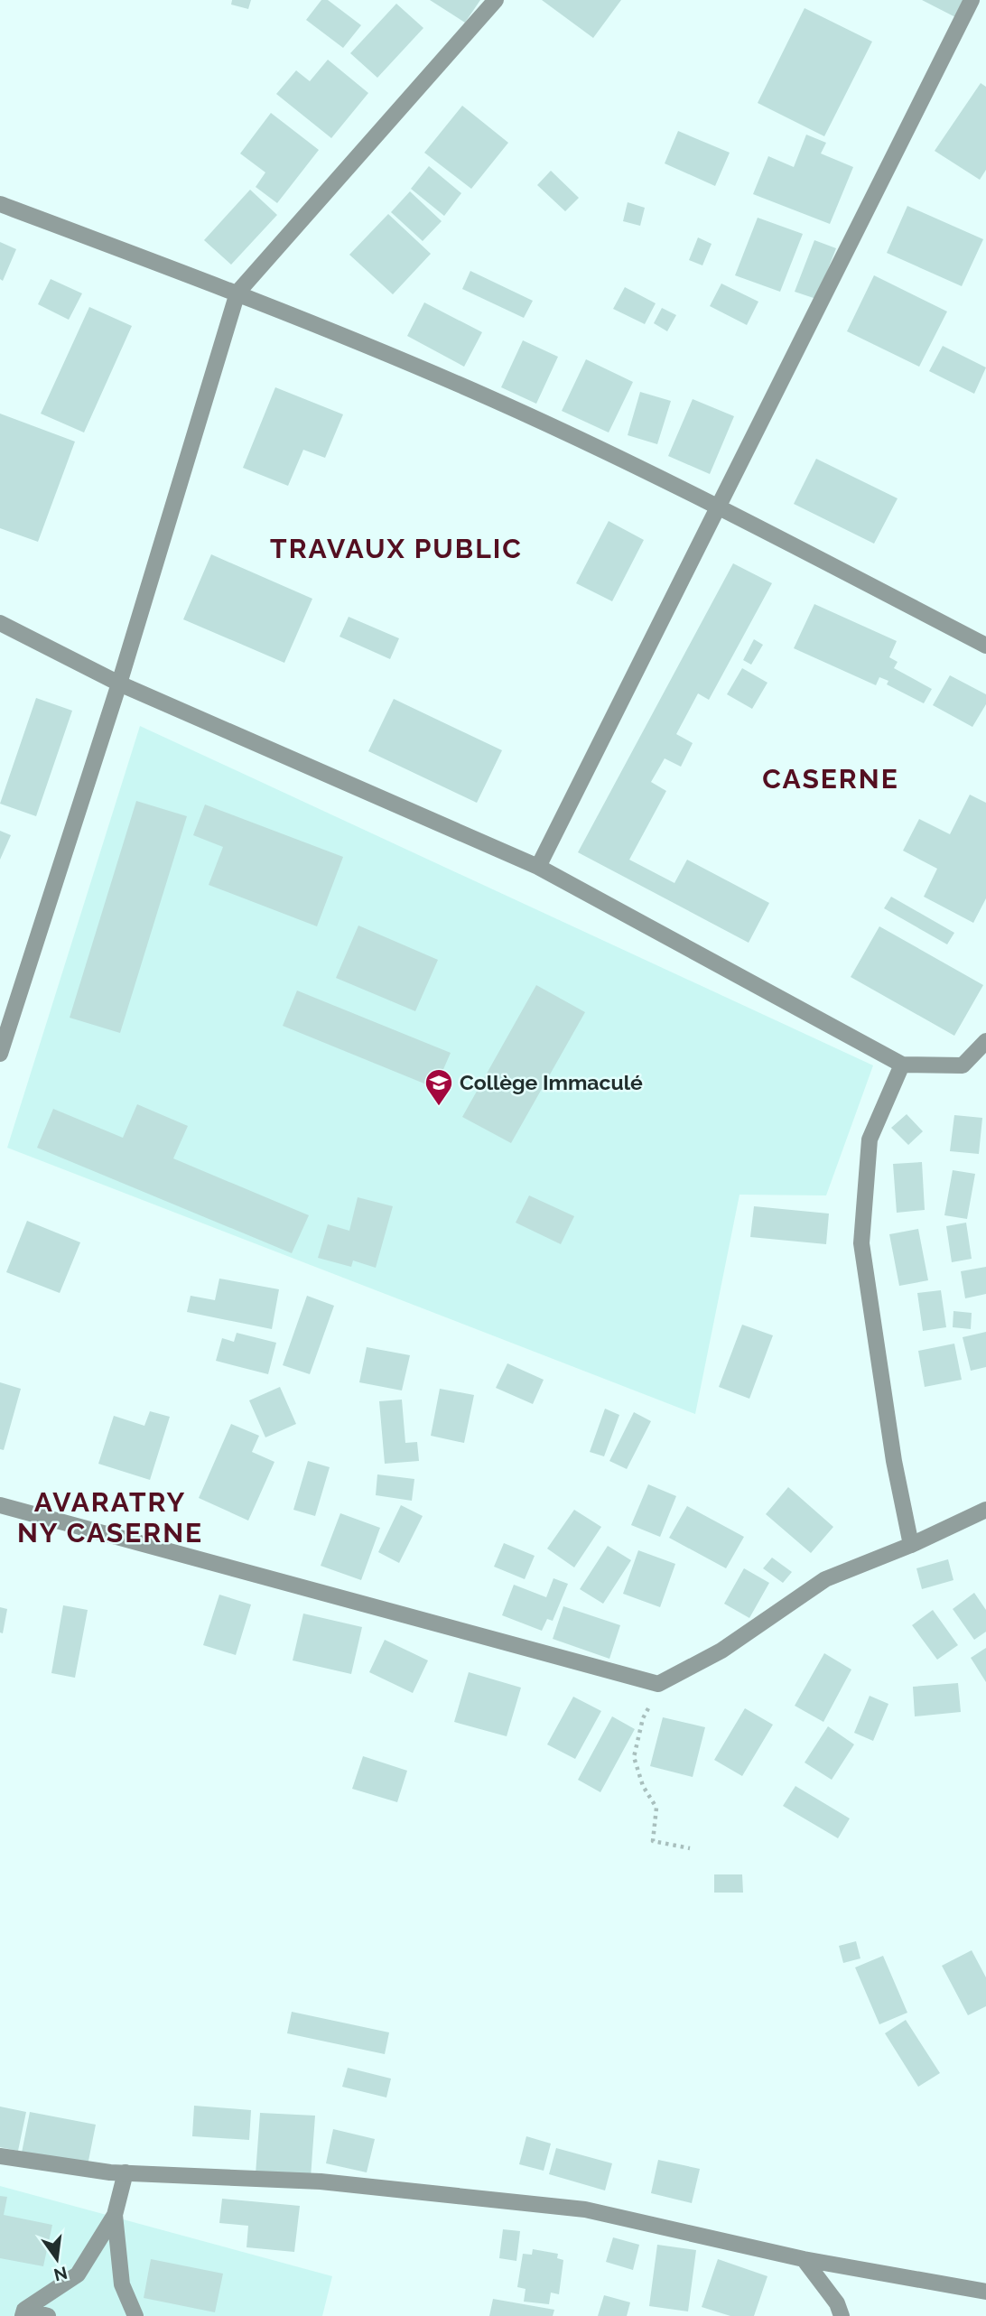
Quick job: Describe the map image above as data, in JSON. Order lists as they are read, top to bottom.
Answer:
{
  "districts": ["TRAVAUX PUBLIC", "CASERNE", "AVARATRY NY CASERNE"],
  "places": {
    "school or university": ["Collège Immaculé"]
  },
  "north": "bottom"
}
